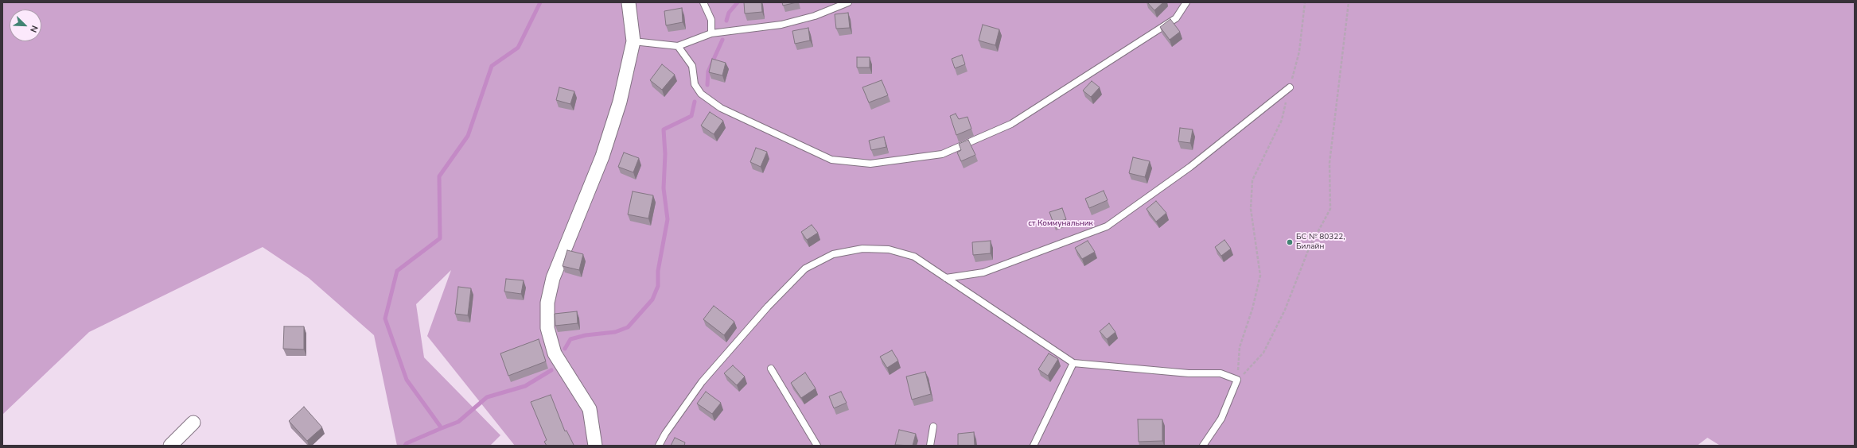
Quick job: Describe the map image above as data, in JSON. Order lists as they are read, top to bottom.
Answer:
{
  "parks": ["ст Коммунальник"],
  "places": ["БС № 80322, Билайн"],
  "north": "bottom right"
}
